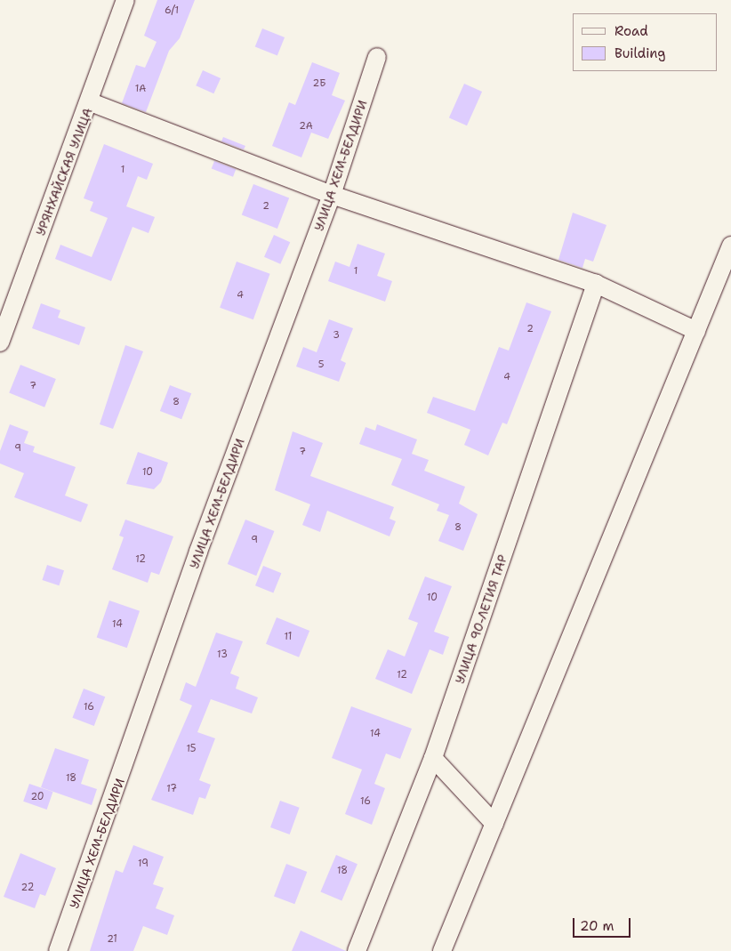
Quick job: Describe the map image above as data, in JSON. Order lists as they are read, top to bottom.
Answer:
{
  "streets": {
    "street": ["УЛИЦА ХЕМ-БЕЛДИРИ", "УРЯНХАЙСКАЯ УЛИЦА", "УЛИЦА 90-ЛЕТИЯ ТАР"]
  },
  "house_numbers": [
    "6/1",
    "2Б",
    "1А",
    "2А",
    "1",
    "2",
    "1",
    "4",
    "2",
    "3",
    "5",
    "4",
    "7",
    "8",
    "9",
    "7",
    "10",
    "8",
    "9",
    "12",
    "10",
    "14",
    "11",
    "13",
    "12",
    "16",
    "14",
    "15",
    "18",
    "17",
    "20",
    "16",
    "19",
    "18",
    "22",
    "21"
  ],
  "legend": ["Road", "Building"],
  "scale_bar": "20 m"
}
